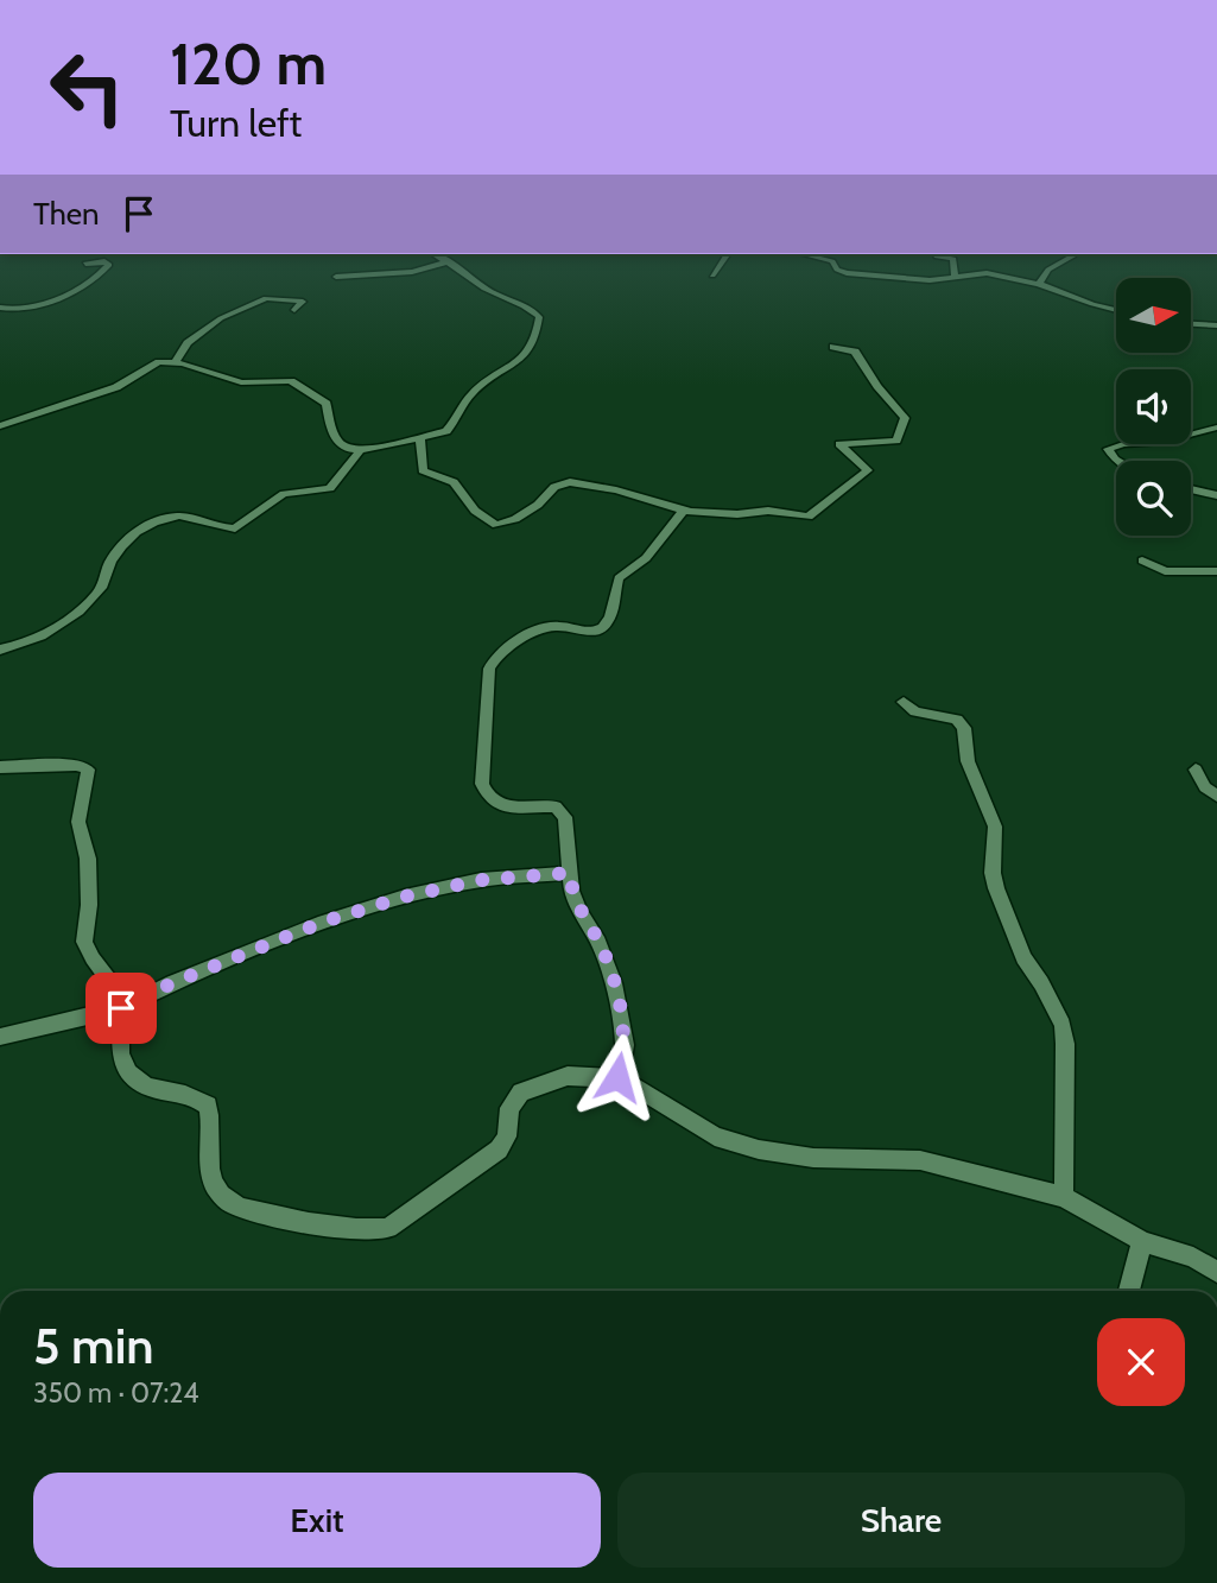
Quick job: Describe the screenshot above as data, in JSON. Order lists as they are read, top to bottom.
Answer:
{
  "north": "right",
  "page": {
    "turn": ["120 m", "Turn left"],
    "then": "Then",
    "heading": ["5 min", "350 m · 07:24"],
    "buttons": ["Exit", "Share"]
  }
}
